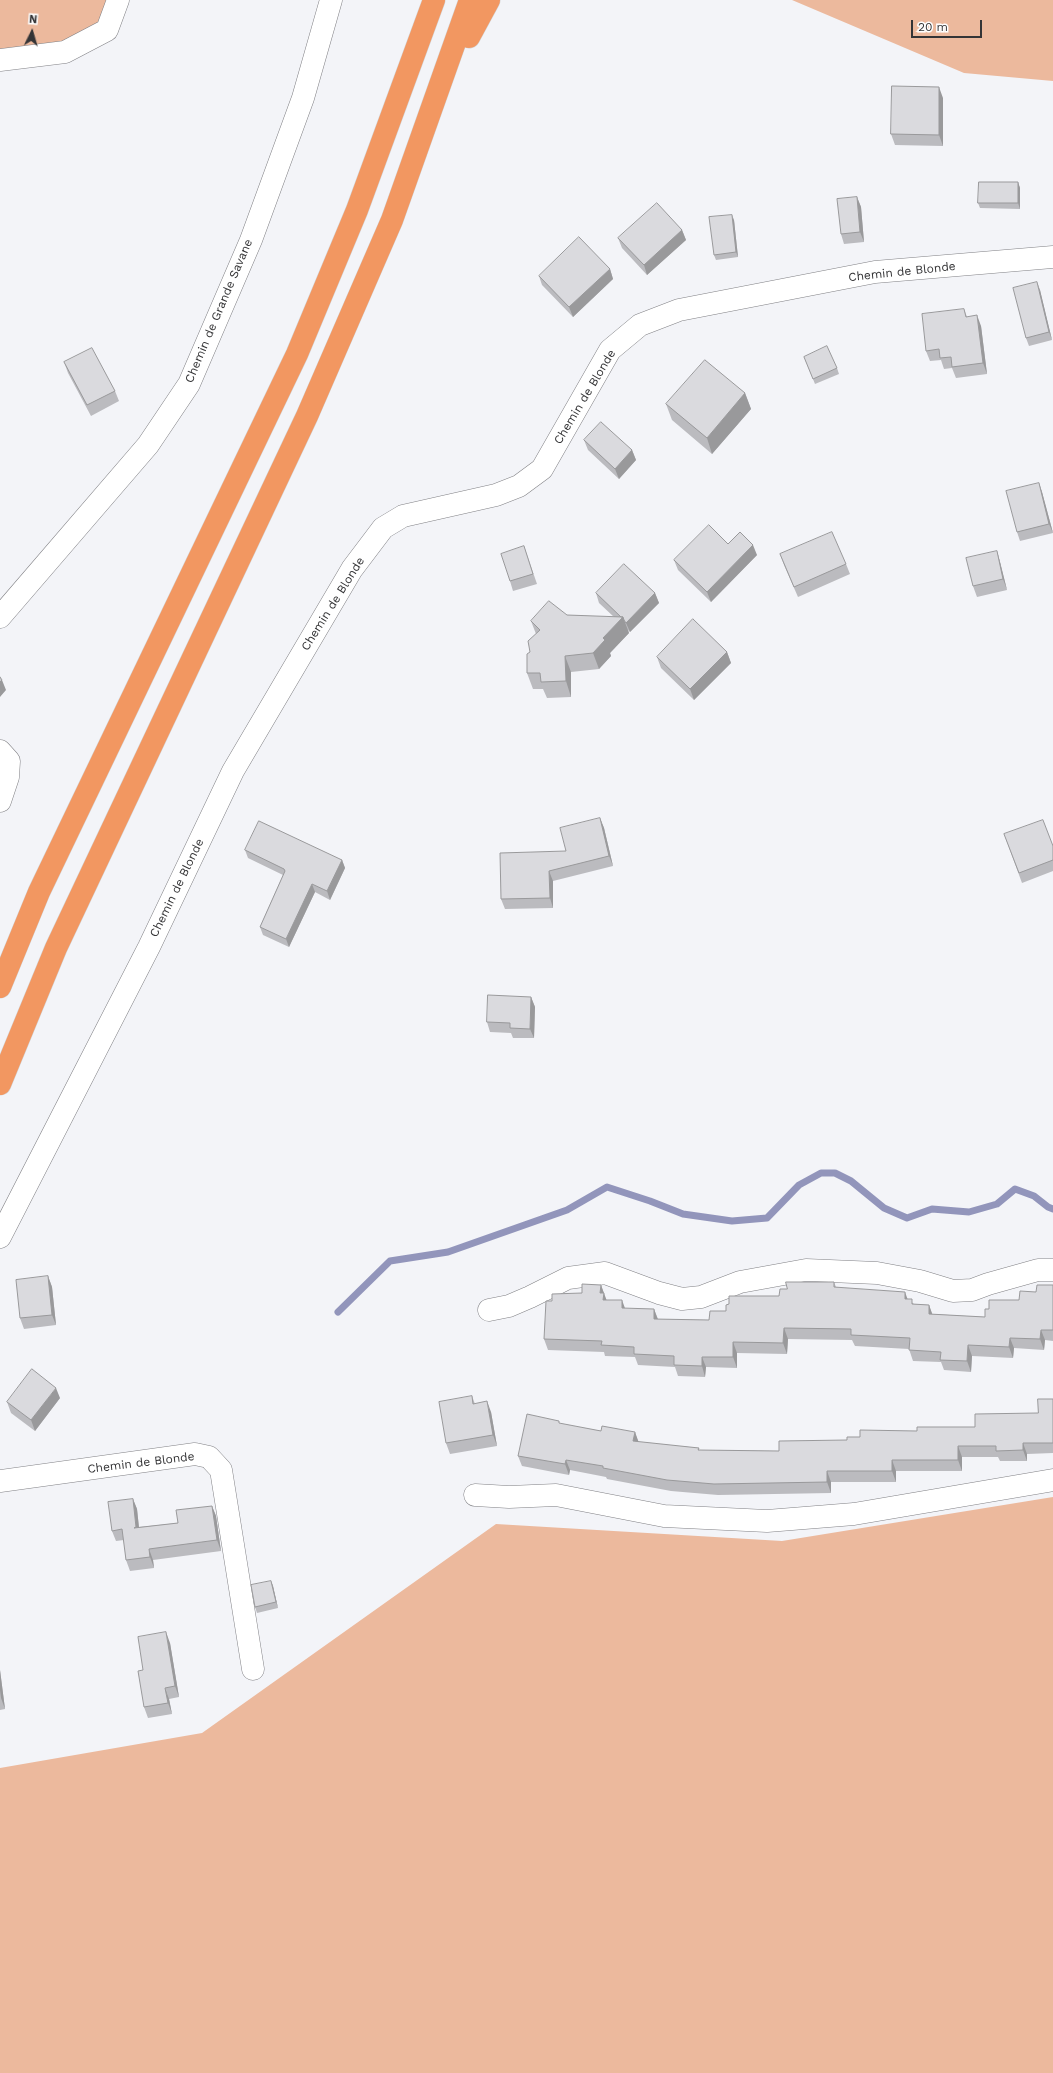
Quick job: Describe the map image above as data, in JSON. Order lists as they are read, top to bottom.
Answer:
{
  "streets": {
    "street": ["Chemin de Blonde", "Chemin de Grande Savane"]
  },
  "scale_bar": "20 m",
  "north": "top"
}
